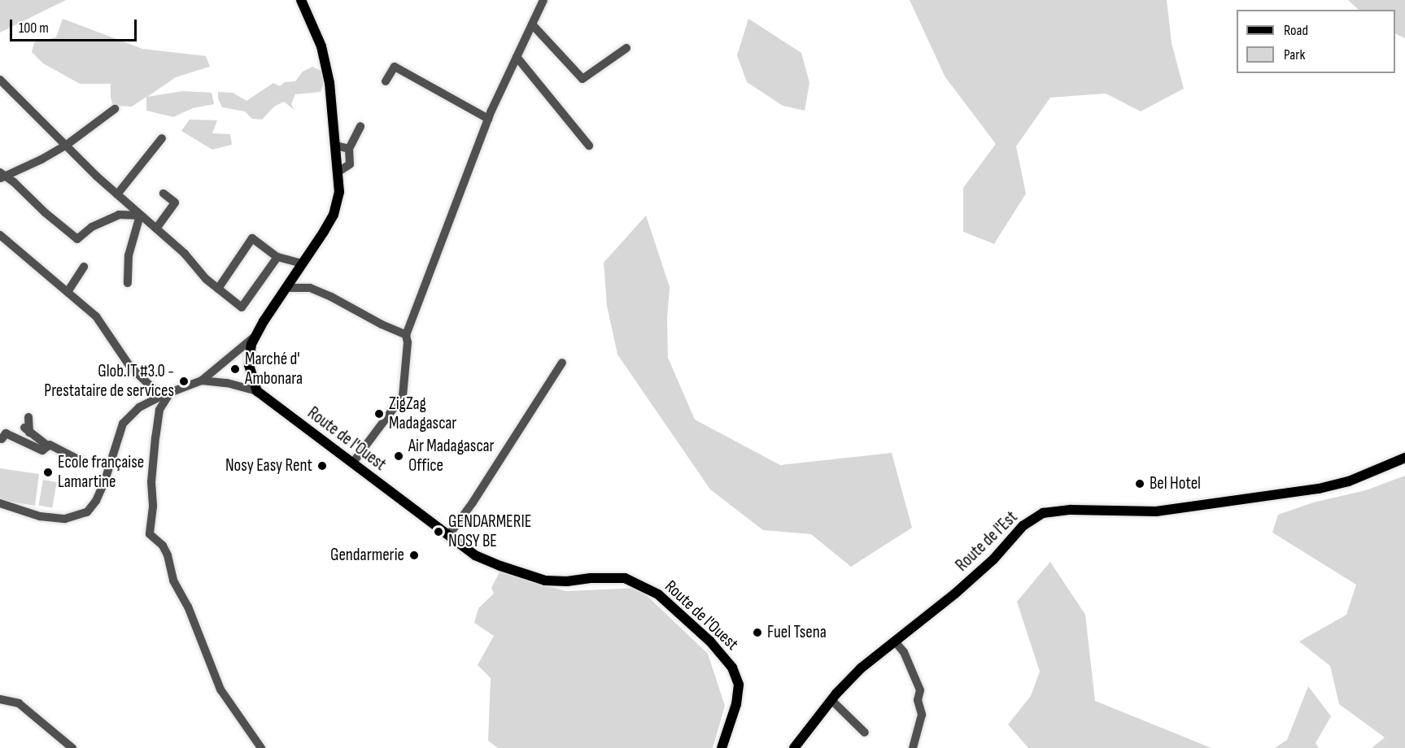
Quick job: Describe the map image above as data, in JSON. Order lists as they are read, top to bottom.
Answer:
{
  "streets": {
    "main road": ["Route de l'Ouest", "Route de l'Est"]
  },
  "places": [
    "Marché d' Ambonara",
    "Glob.IT #3.0 - Prestataire de services",
    "ZigZag Madagascar",
    "Air Madagascar Office",
    "Nosy Easy Rent",
    "Ecole française Lamartine",
    "Bel Hotel",
    "GENDARMERIE NOSY BE",
    "Gendarmerie",
    "Fuel Tsena"
  ],
  "legend": ["Road", "Park"],
  "scale_bar": "100 m"
}
